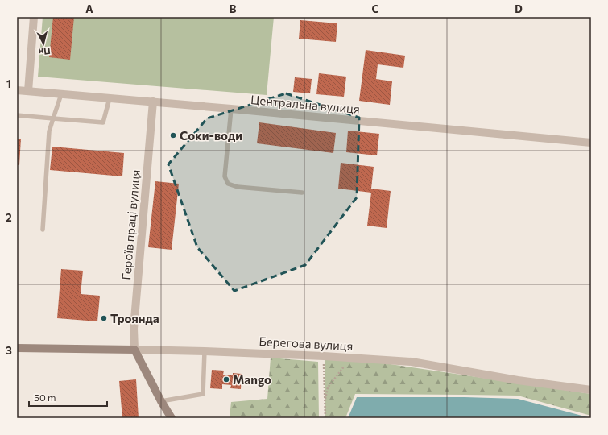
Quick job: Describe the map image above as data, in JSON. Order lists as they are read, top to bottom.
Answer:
{
  "streets": {
    "main road": ["Берегова вулиця"],
    "street": ["Центральна вулиця", "Героїв праці вулиця"]
  },
  "crossings": [
    ["Центральна вулиця", "Героїв праці вулиця"],
    ["Героїв праці вулиця", "Берегова вулиця"]
  ],
  "places": ["Соки-води", "Троянда", "Mango"],
  "scale_bar": "50 m",
  "north": "bottom",
  "grid": {
    "columns": [
      "A",
      "B",
      "C",
      "D"
    ],
    "rows": ["1", "2", "3"]
  }
}
